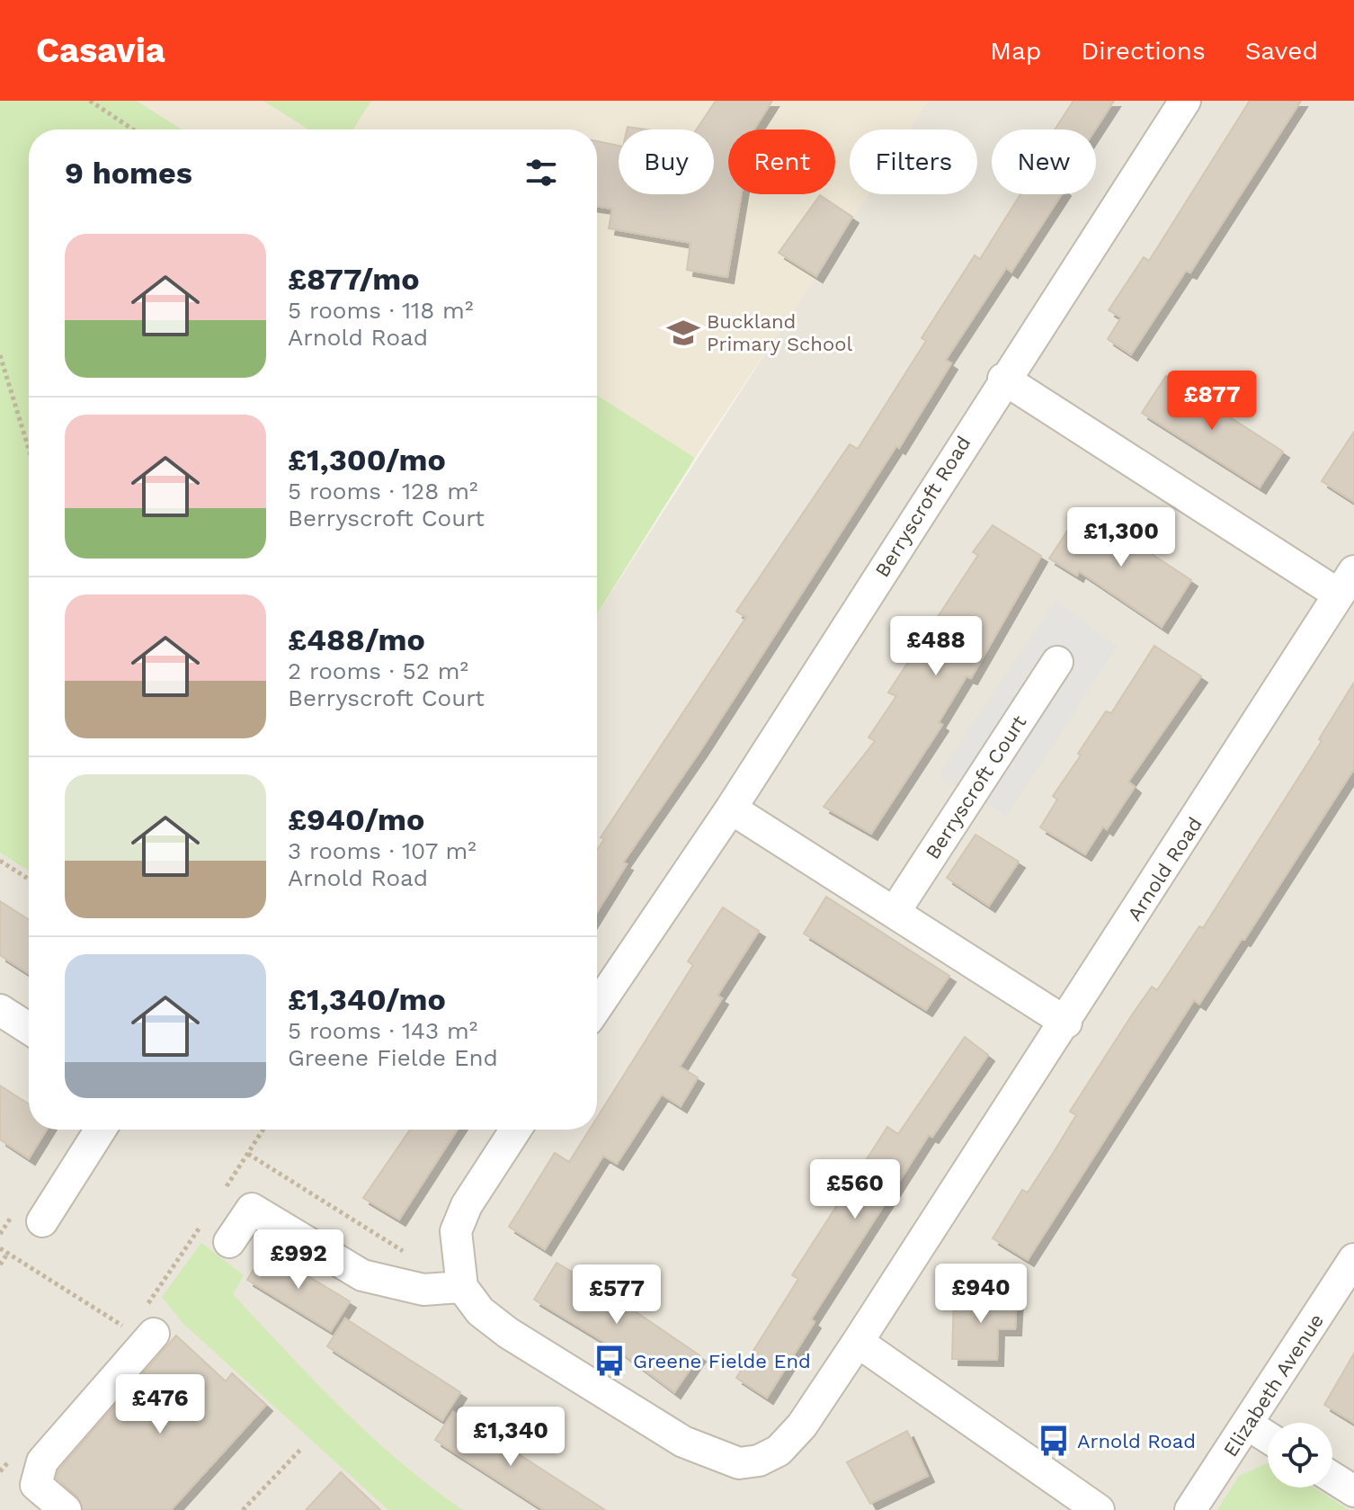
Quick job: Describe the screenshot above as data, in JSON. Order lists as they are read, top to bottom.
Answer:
{
  "streets": {
    "street": [
      "Berryscroft Road",
      "Berryscroft Court",
      "Arnold Road",
      "Elizabeth Avenue"
    ]
  },
  "places": {
    "school or university": ["Buckland Primary School"],
    "bus stop": ["Greene Fielde End", "Arnold Road"]
  },
  "page": {
    "header": "Casavia",
    "nav": ["Map", "Directions", "Saved"],
    "chip": [
      "Buy",
      "Rent",
      "Filters",
      "New"
    ],
    "heading": "9 homes",
    "list": [
      {
        "name": "£877/mo",
        "note": "5 rooms · 118 m² · Arnold Road"
      },
      {
        "name": "£1,300/mo",
        "note": "5 rooms · 128 m² · Berryscroft Court"
      },
      {
        "name": "£488/mo",
        "note": "2 rooms · 52 m² · Berryscroft Court"
      },
      {
        "name": "£940/mo",
        "note": "3 rooms · 107 m² · Arnold Road"
      },
      {
        "name": "£1,340/mo",
        "note": "5 rooms · 143 m² · Greene Fielde End"
      }
    ],
    "price": [
      "£877",
      "£1,300",
      "£488",
      "£560",
      "£992",
      "£940",
      "£577",
      "£476",
      "£1,340"
    ]
  }
}
